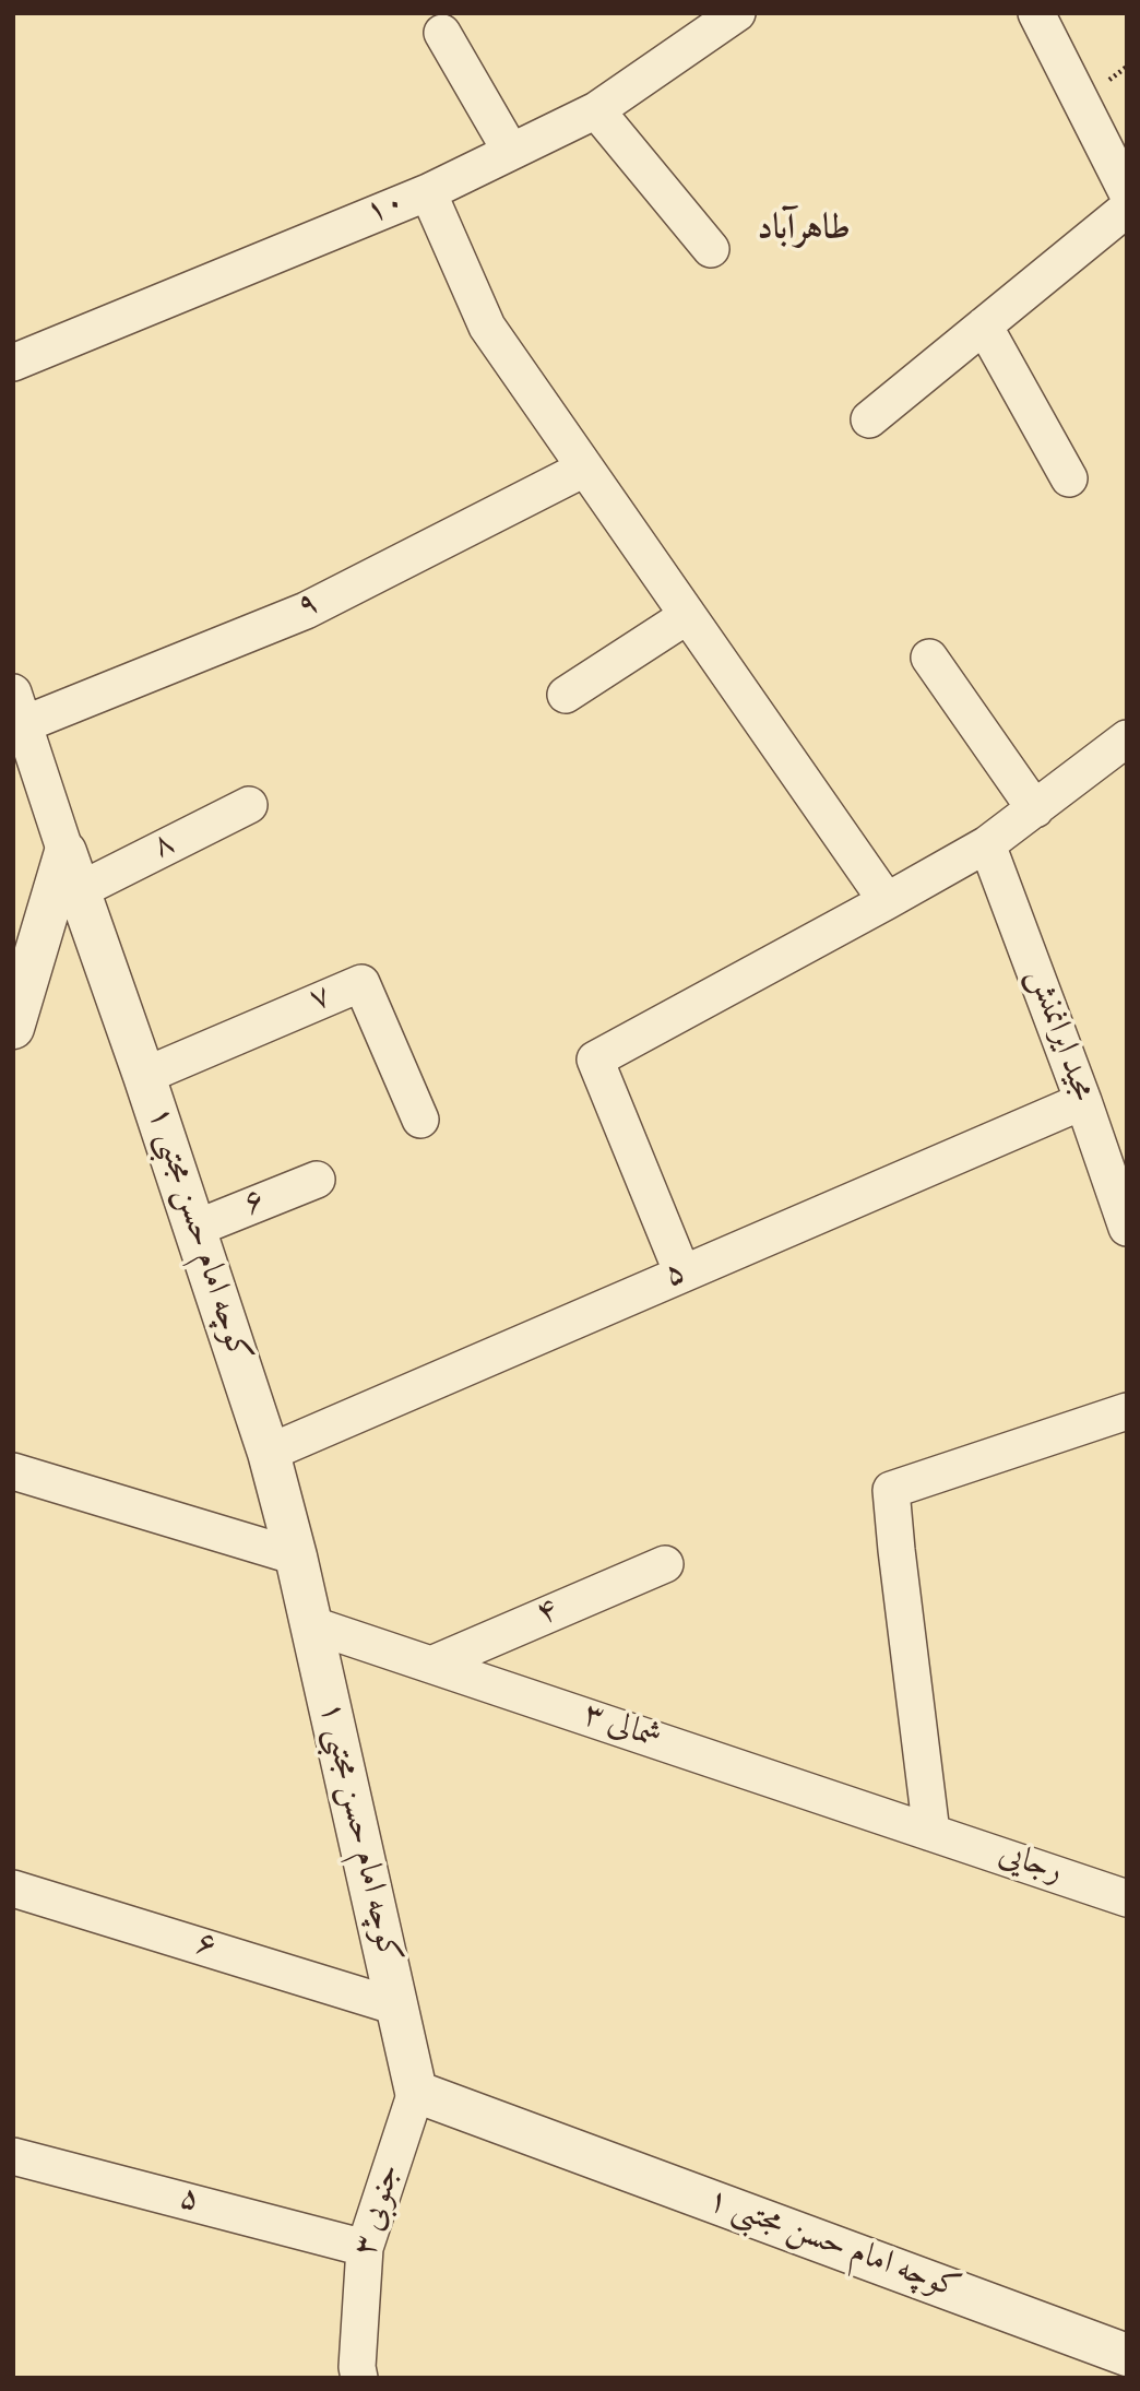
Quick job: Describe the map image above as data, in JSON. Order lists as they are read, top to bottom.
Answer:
{
  "streets": {
    "street": [
      "۱۰",
      "۹",
      "۸",
      "۷",
      "مجید ایرانمنش",
      "۶",
      "کوچه امام حسن مجتبی ۱",
      "۵",
      "۴",
      "۳ شمالی",
      "رجایی",
      "۳ جنوبی"
    ]
  },
  "crossings": [
    ["۸", "کوچه امام حسن مجتبی ۱"],
    ["۷", "کوچه امام حسن مجتبی ۱"],
    ["مجید ایرانمنش", "۵"],
    ["۶", "کوچه امام حسن مجتبی ۱"],
    ["کوچه امام حسن مجتبی ۱", "۵"],
    ["کوچه امام حسن مجتبی ۱", "۳ شمالی"],
    ["کوچه امام حسن مجتبی ۱", "۳ جنوبی"],
    ["۵", "۳ جنوبی"],
    ["۴", "۳ شمالی"],
    ["۳ شمالی", "رجایی"]
  ],
  "districts": ["طاهرآباد"]
}
